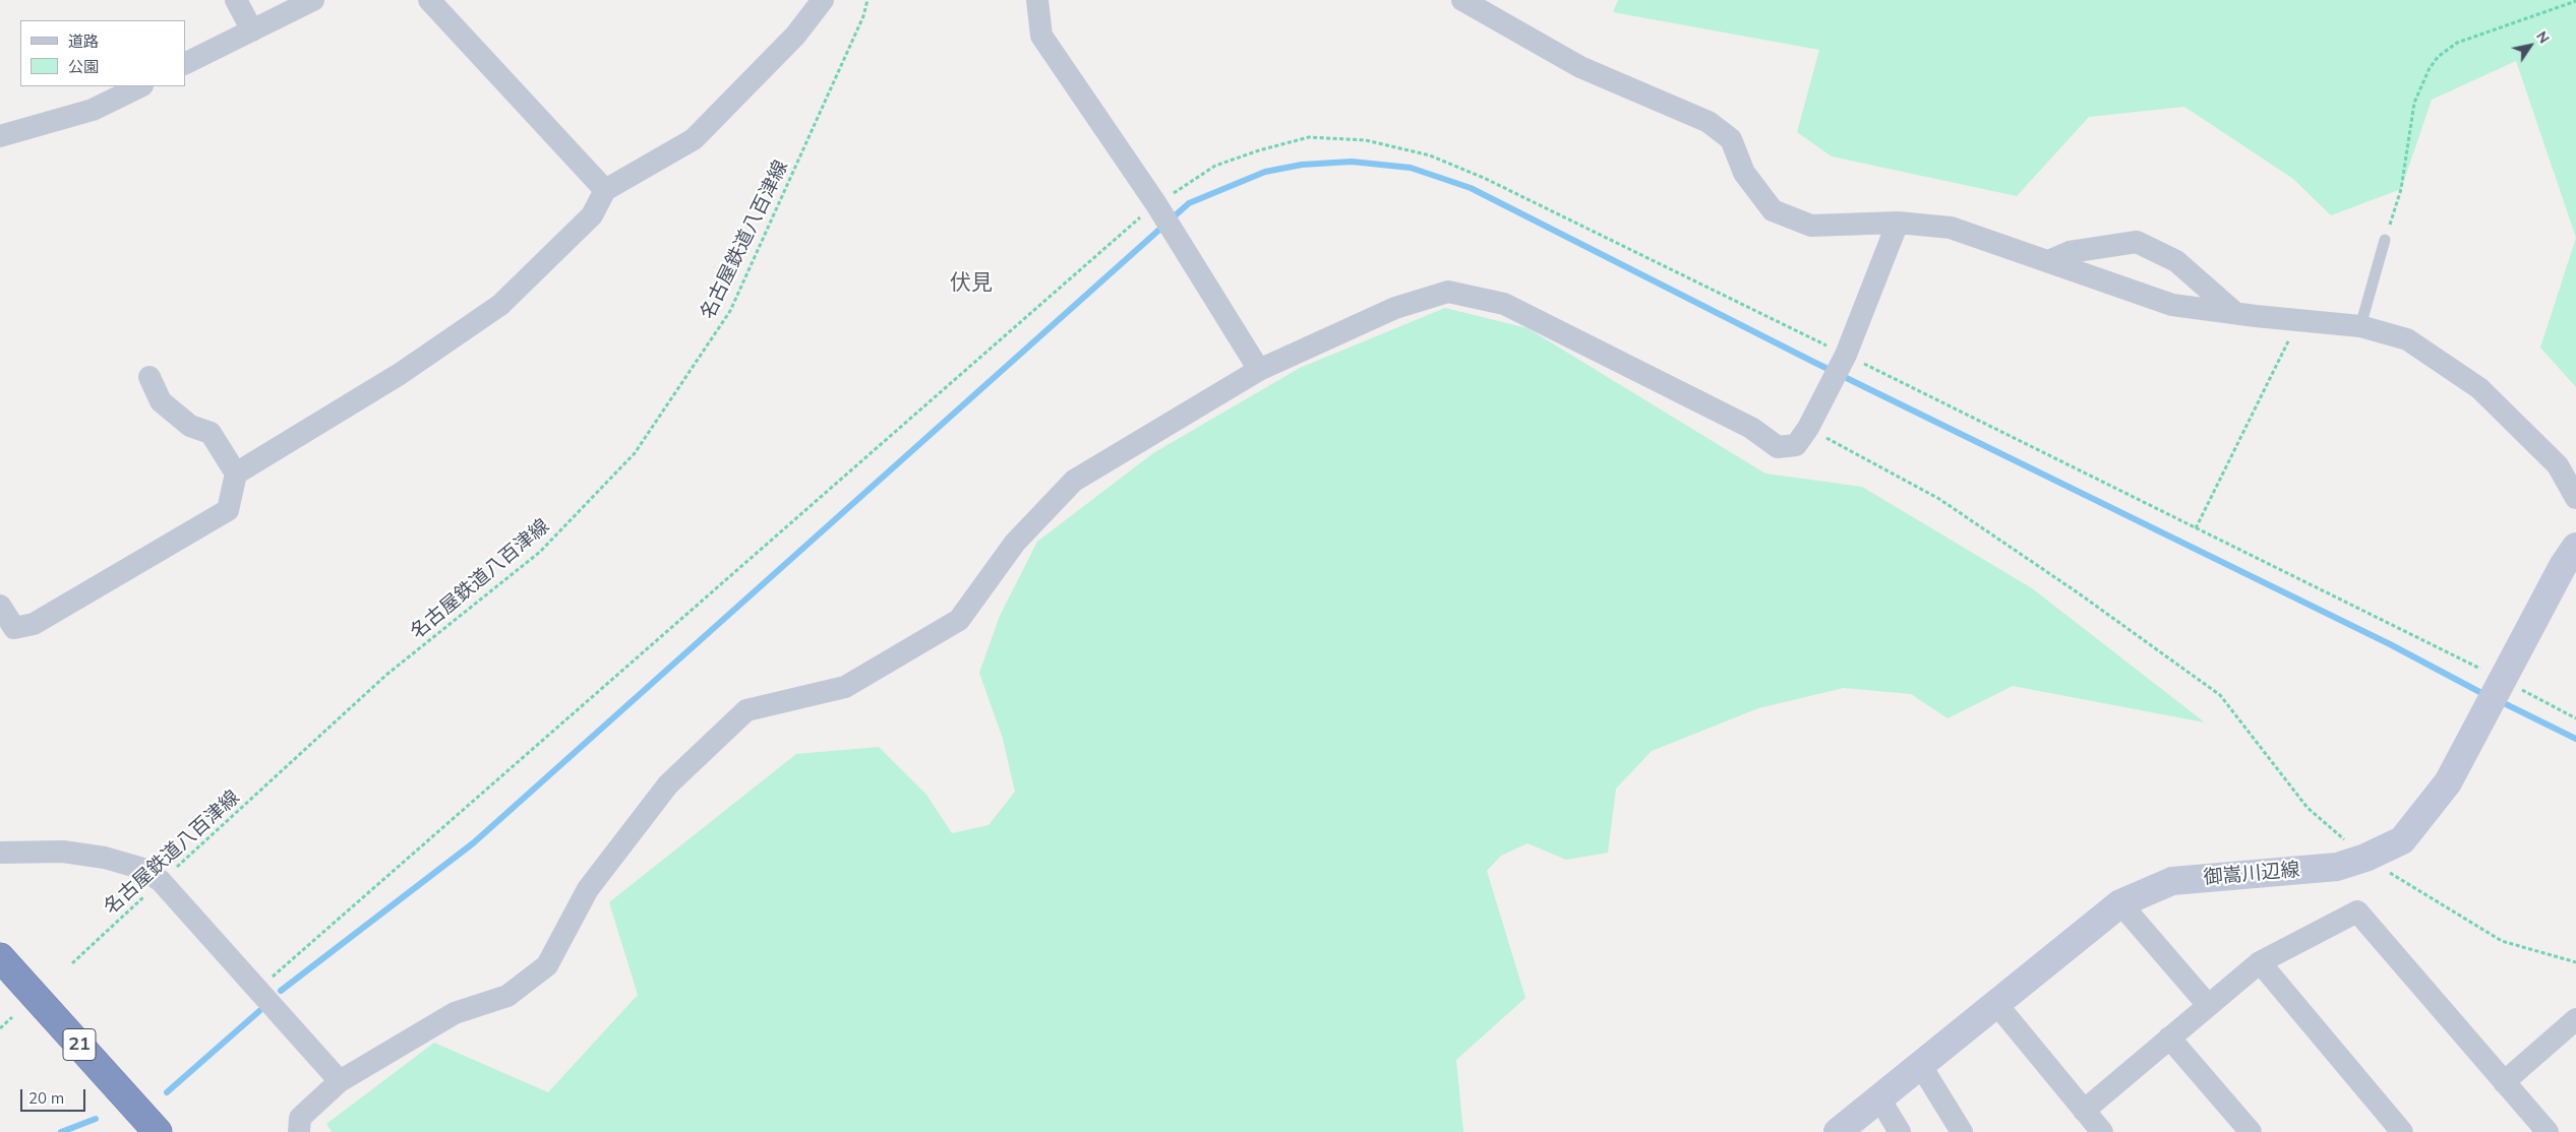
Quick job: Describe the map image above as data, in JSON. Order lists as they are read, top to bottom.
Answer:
{
  "streets": {
    "highway": ["21"],
    "main road": ["御嵩川辺線"],
    "path": ["名古屋鉄道八百津線"]
  },
  "districts": ["伏見"],
  "legend": ["道路", "公園"],
  "scale_bar": "20 m",
  "north": "top right"
}
